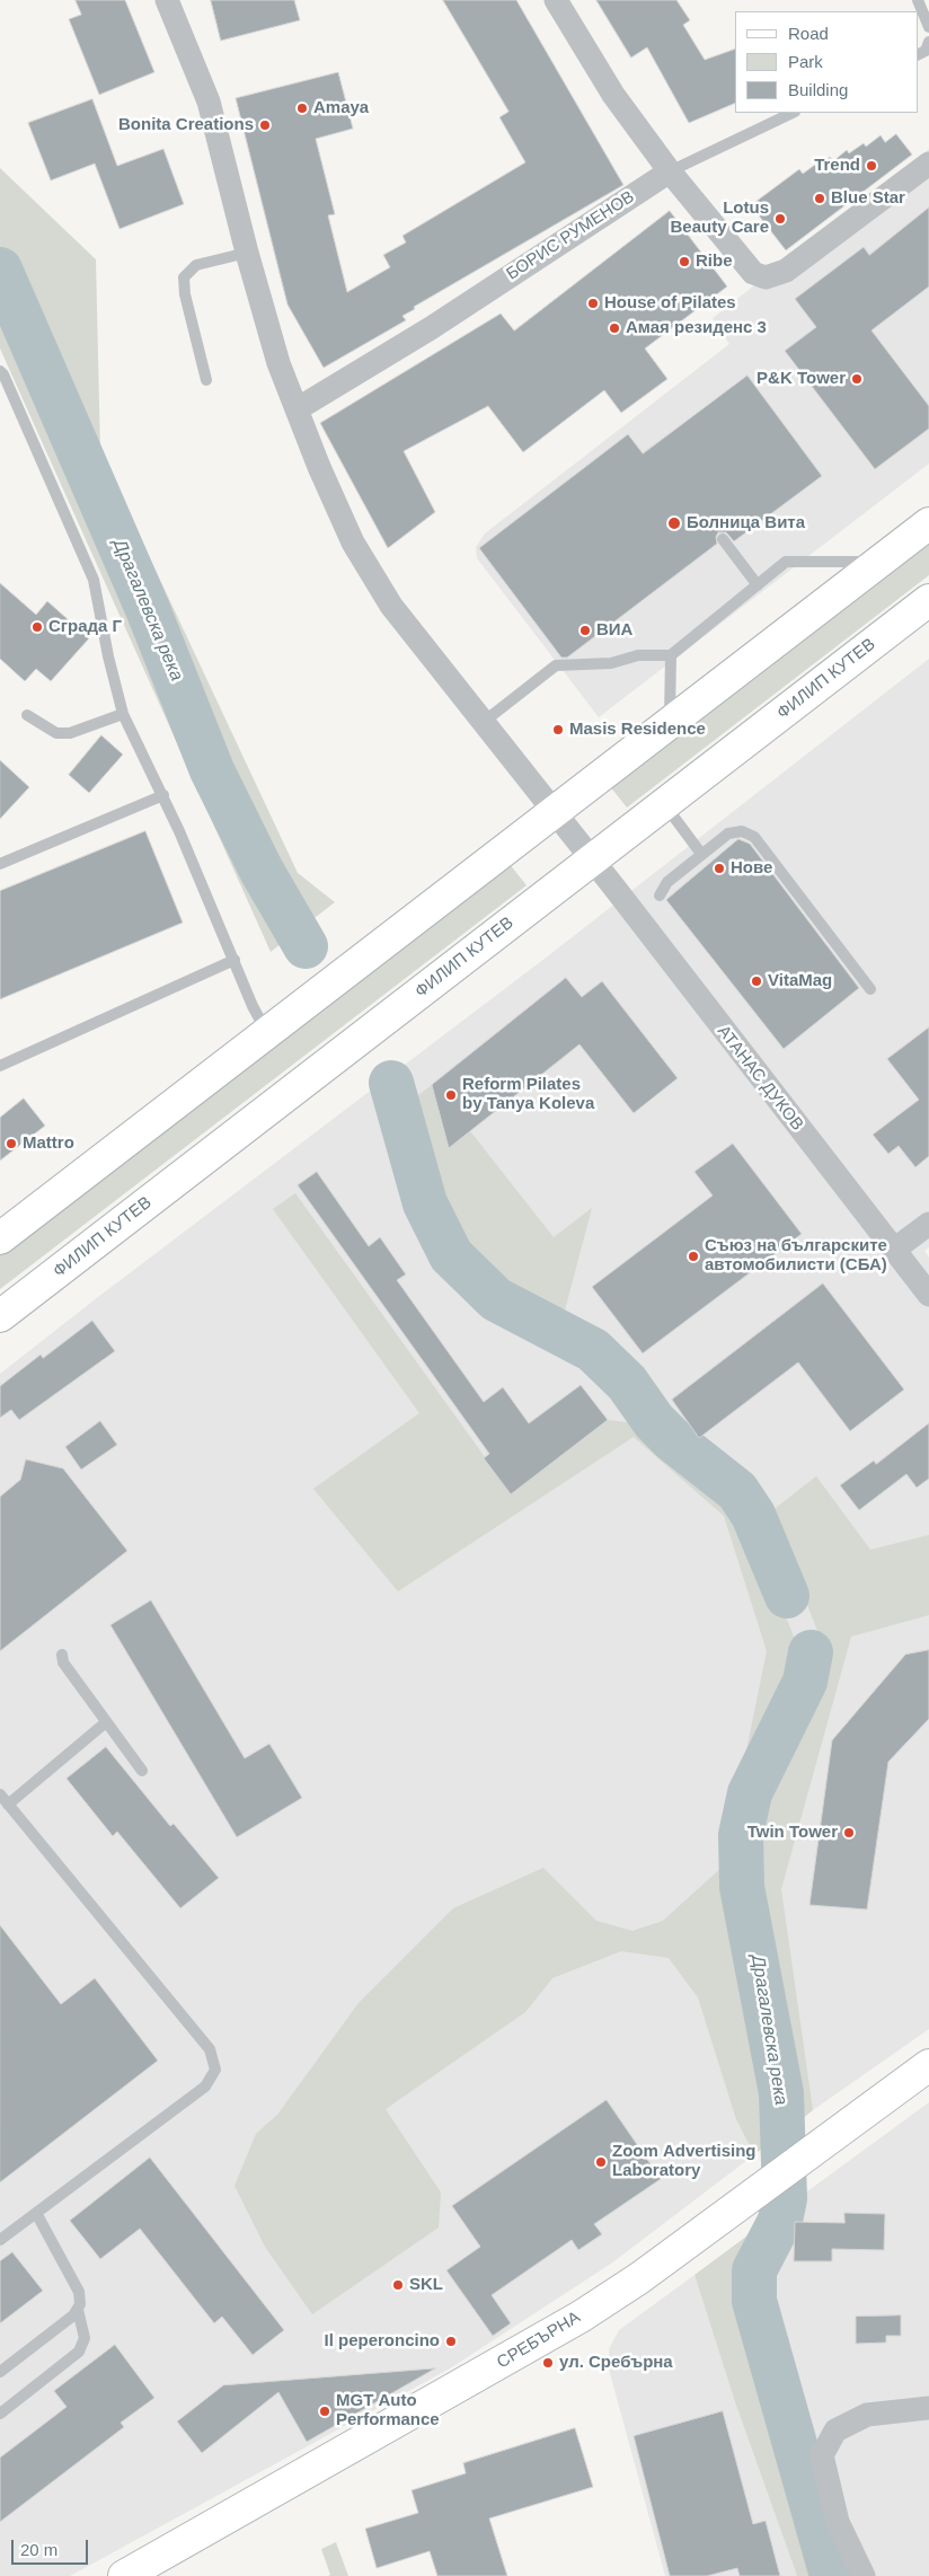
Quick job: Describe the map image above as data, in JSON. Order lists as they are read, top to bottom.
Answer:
{
  "streets": {
    "main road": ["ФИЛИП КУТЕВ", "СРЕБЪРНА"],
    "street": ["БОРИС РУМЕНОВ", "АТАНАС ДУКОВ"]
  },
  "crossings": [
    ["БОРИС РУМЕНОВ", "АТАНАС ДУКОВ"],
    ["ФИЛИП КУТЕВ", "АТАНАС ДУКОВ"]
  ],
  "water": ["Драгалевска река"],
  "places": [
    "Amaya",
    "Bonita Creations",
    "Trend",
    "Blue Star",
    "Lotus Beauty Care",
    "Ribe",
    "House of Pilates",
    "Амая резиденс 3",
    "P&K Tower",
    "Болница Вита",
    "Сграда Г",
    "ВИА",
    "Masis Residence",
    "Нове",
    "VitaMag",
    "Reform Pilates by Tanya Koleva",
    "Mattro",
    "Съюз на българските автомобилисти (СБА)",
    "Twin Tower",
    "Zoom Advertising Laboratory",
    "SKL",
    "Il peperoncino",
    "ул. Сребърна",
    "MGT Auto Performance"
  ],
  "legend": ["Road", "Park", "Building"],
  "scale_bar": "20 m"
}
